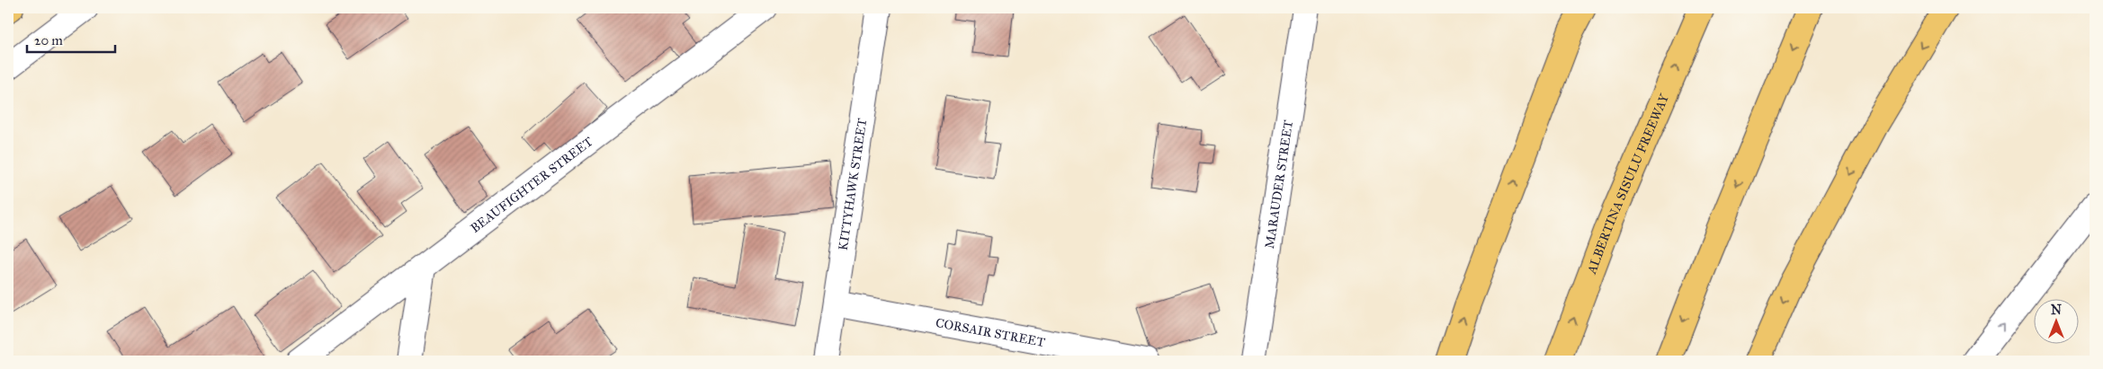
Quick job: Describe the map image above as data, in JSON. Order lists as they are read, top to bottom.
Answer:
{
  "streets": {
    "main road": ["ALBERTINA SISULU FREEWAY"],
    "street": [
      "BEAUFIGHTER STREET",
      "KITTYHAWK STREET",
      "MARAUDER STREET",
      "CORSAIR STREET"
    ]
  },
  "crossings": [
    ["KITTYHAWK STREET", "CORSAIR STREET"]
  ],
  "scale_bar": "20 m",
  "north": "top"
}
